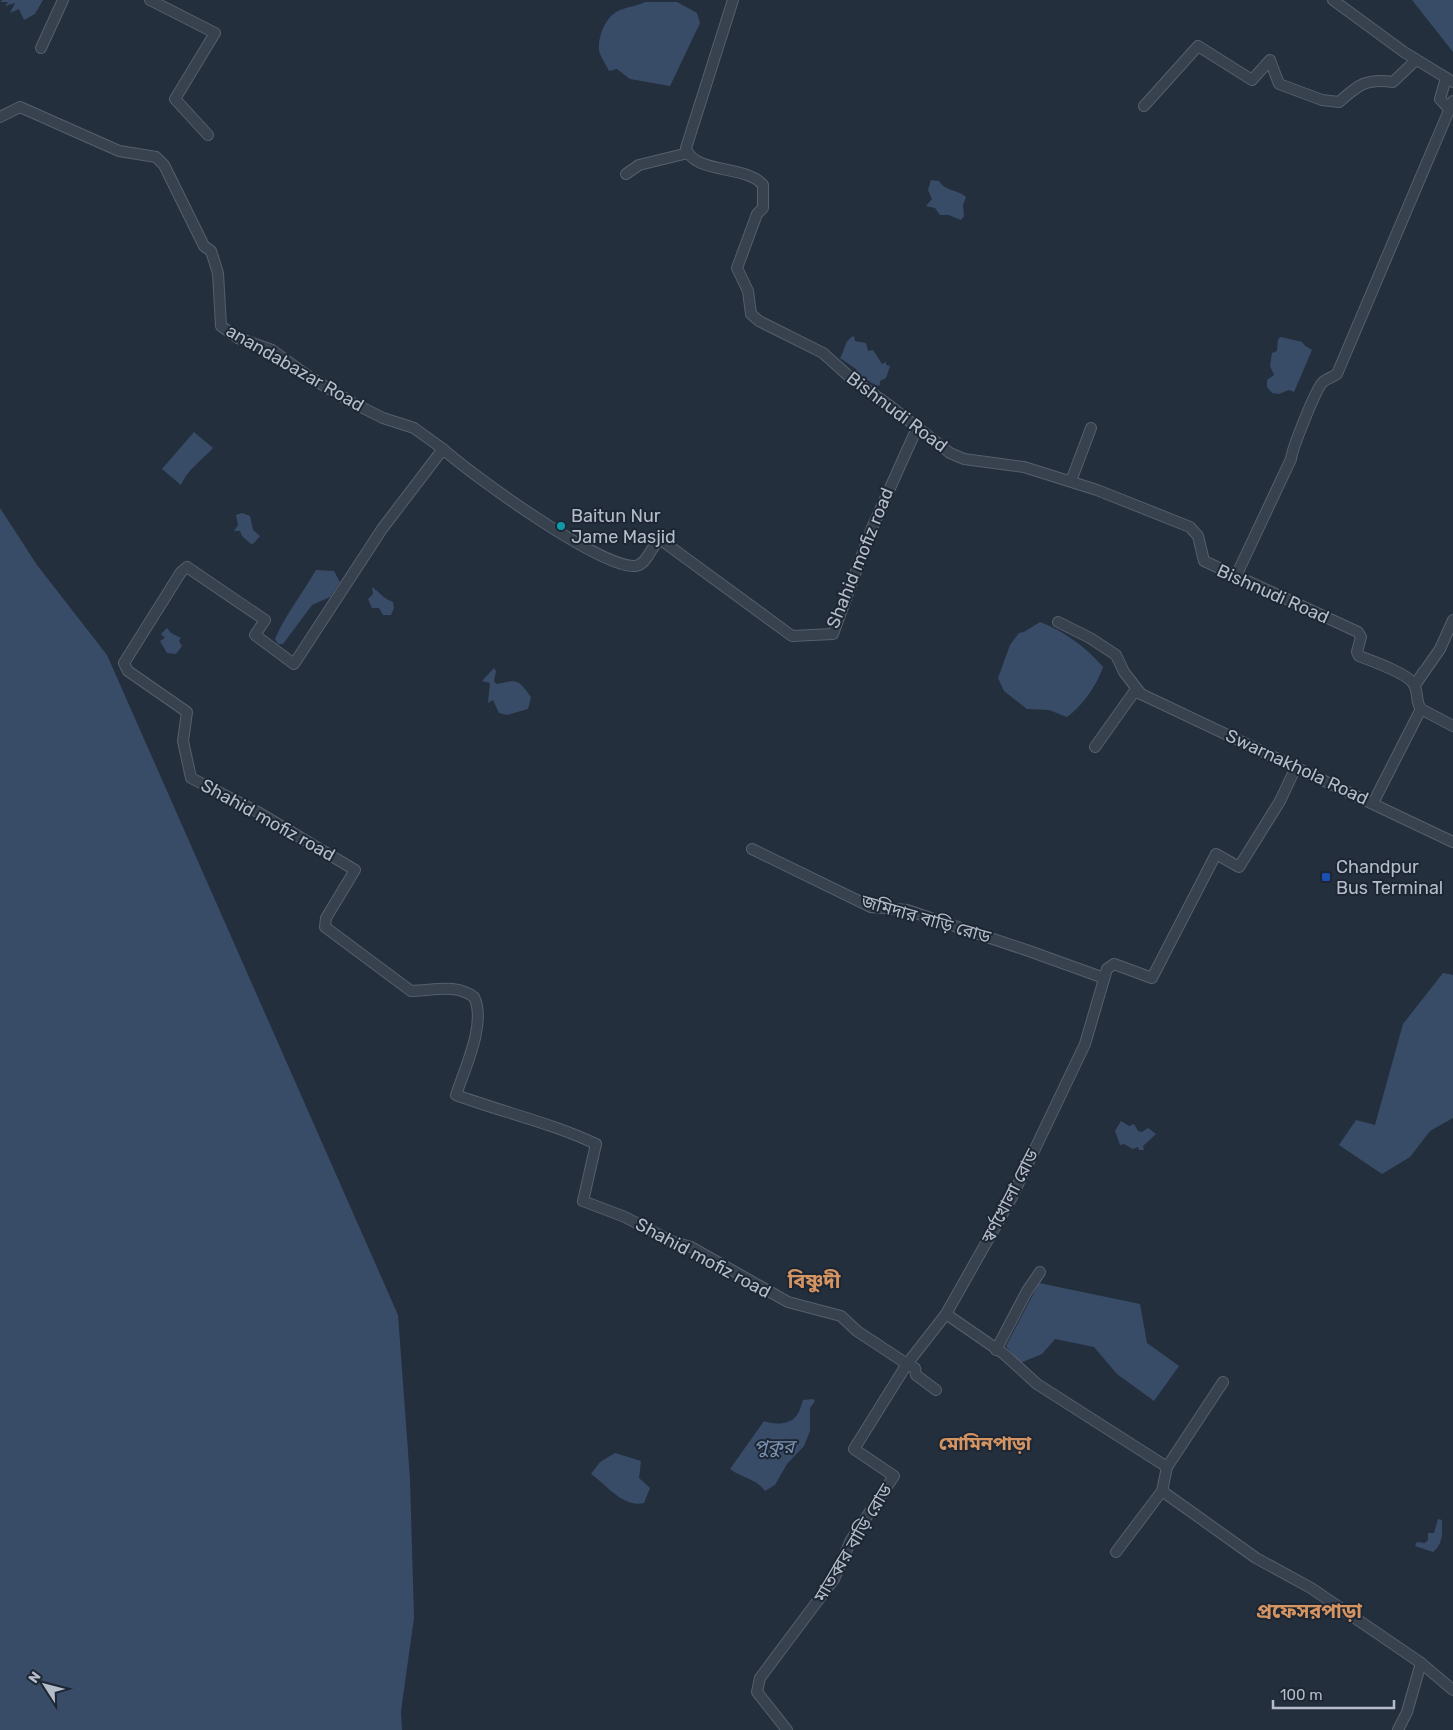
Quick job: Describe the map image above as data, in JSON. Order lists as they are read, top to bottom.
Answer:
{
  "streets": {
    "street": [
      "anandabazar Road",
      "Bishnudi Road",
      "Shahid mofiz road",
      "Swarnakhola Road",
      "জমিদার বাড়ি রোড",
      "স্বর্ণখোলা রোড",
      "মাতব্বর বাড়ি রোড"
    ]
  },
  "crossings": [
    ["anandabazar Road", "Shahid mofiz road"],
    ["Bishnudi Road", "Shahid mofiz road"],
    ["Shahid mofiz road", "স্বর্ণখোলা রোড"],
    ["Shahid mofiz road", "মাতব্বর বাড়ি রোড"],
    ["জমিদার বাড়ি রোড", "স্বর্ণখোলা রোড"],
    ["স্বর্ণখোলা রোড", "মাতব্বর বাড়ি রোড"]
  ],
  "districts": ["বিষ্ণুদী", "মোমিনপাড়া", "প্রফেসরপাড়া"],
  "water": ["পুকুর"],
  "places": {
    "other": ["Baitun Nur Jame Masjid"],
    "transit": ["Chandpur Bus Terminal"]
  },
  "scale_bar": "100 m",
  "north": "top left"
}
